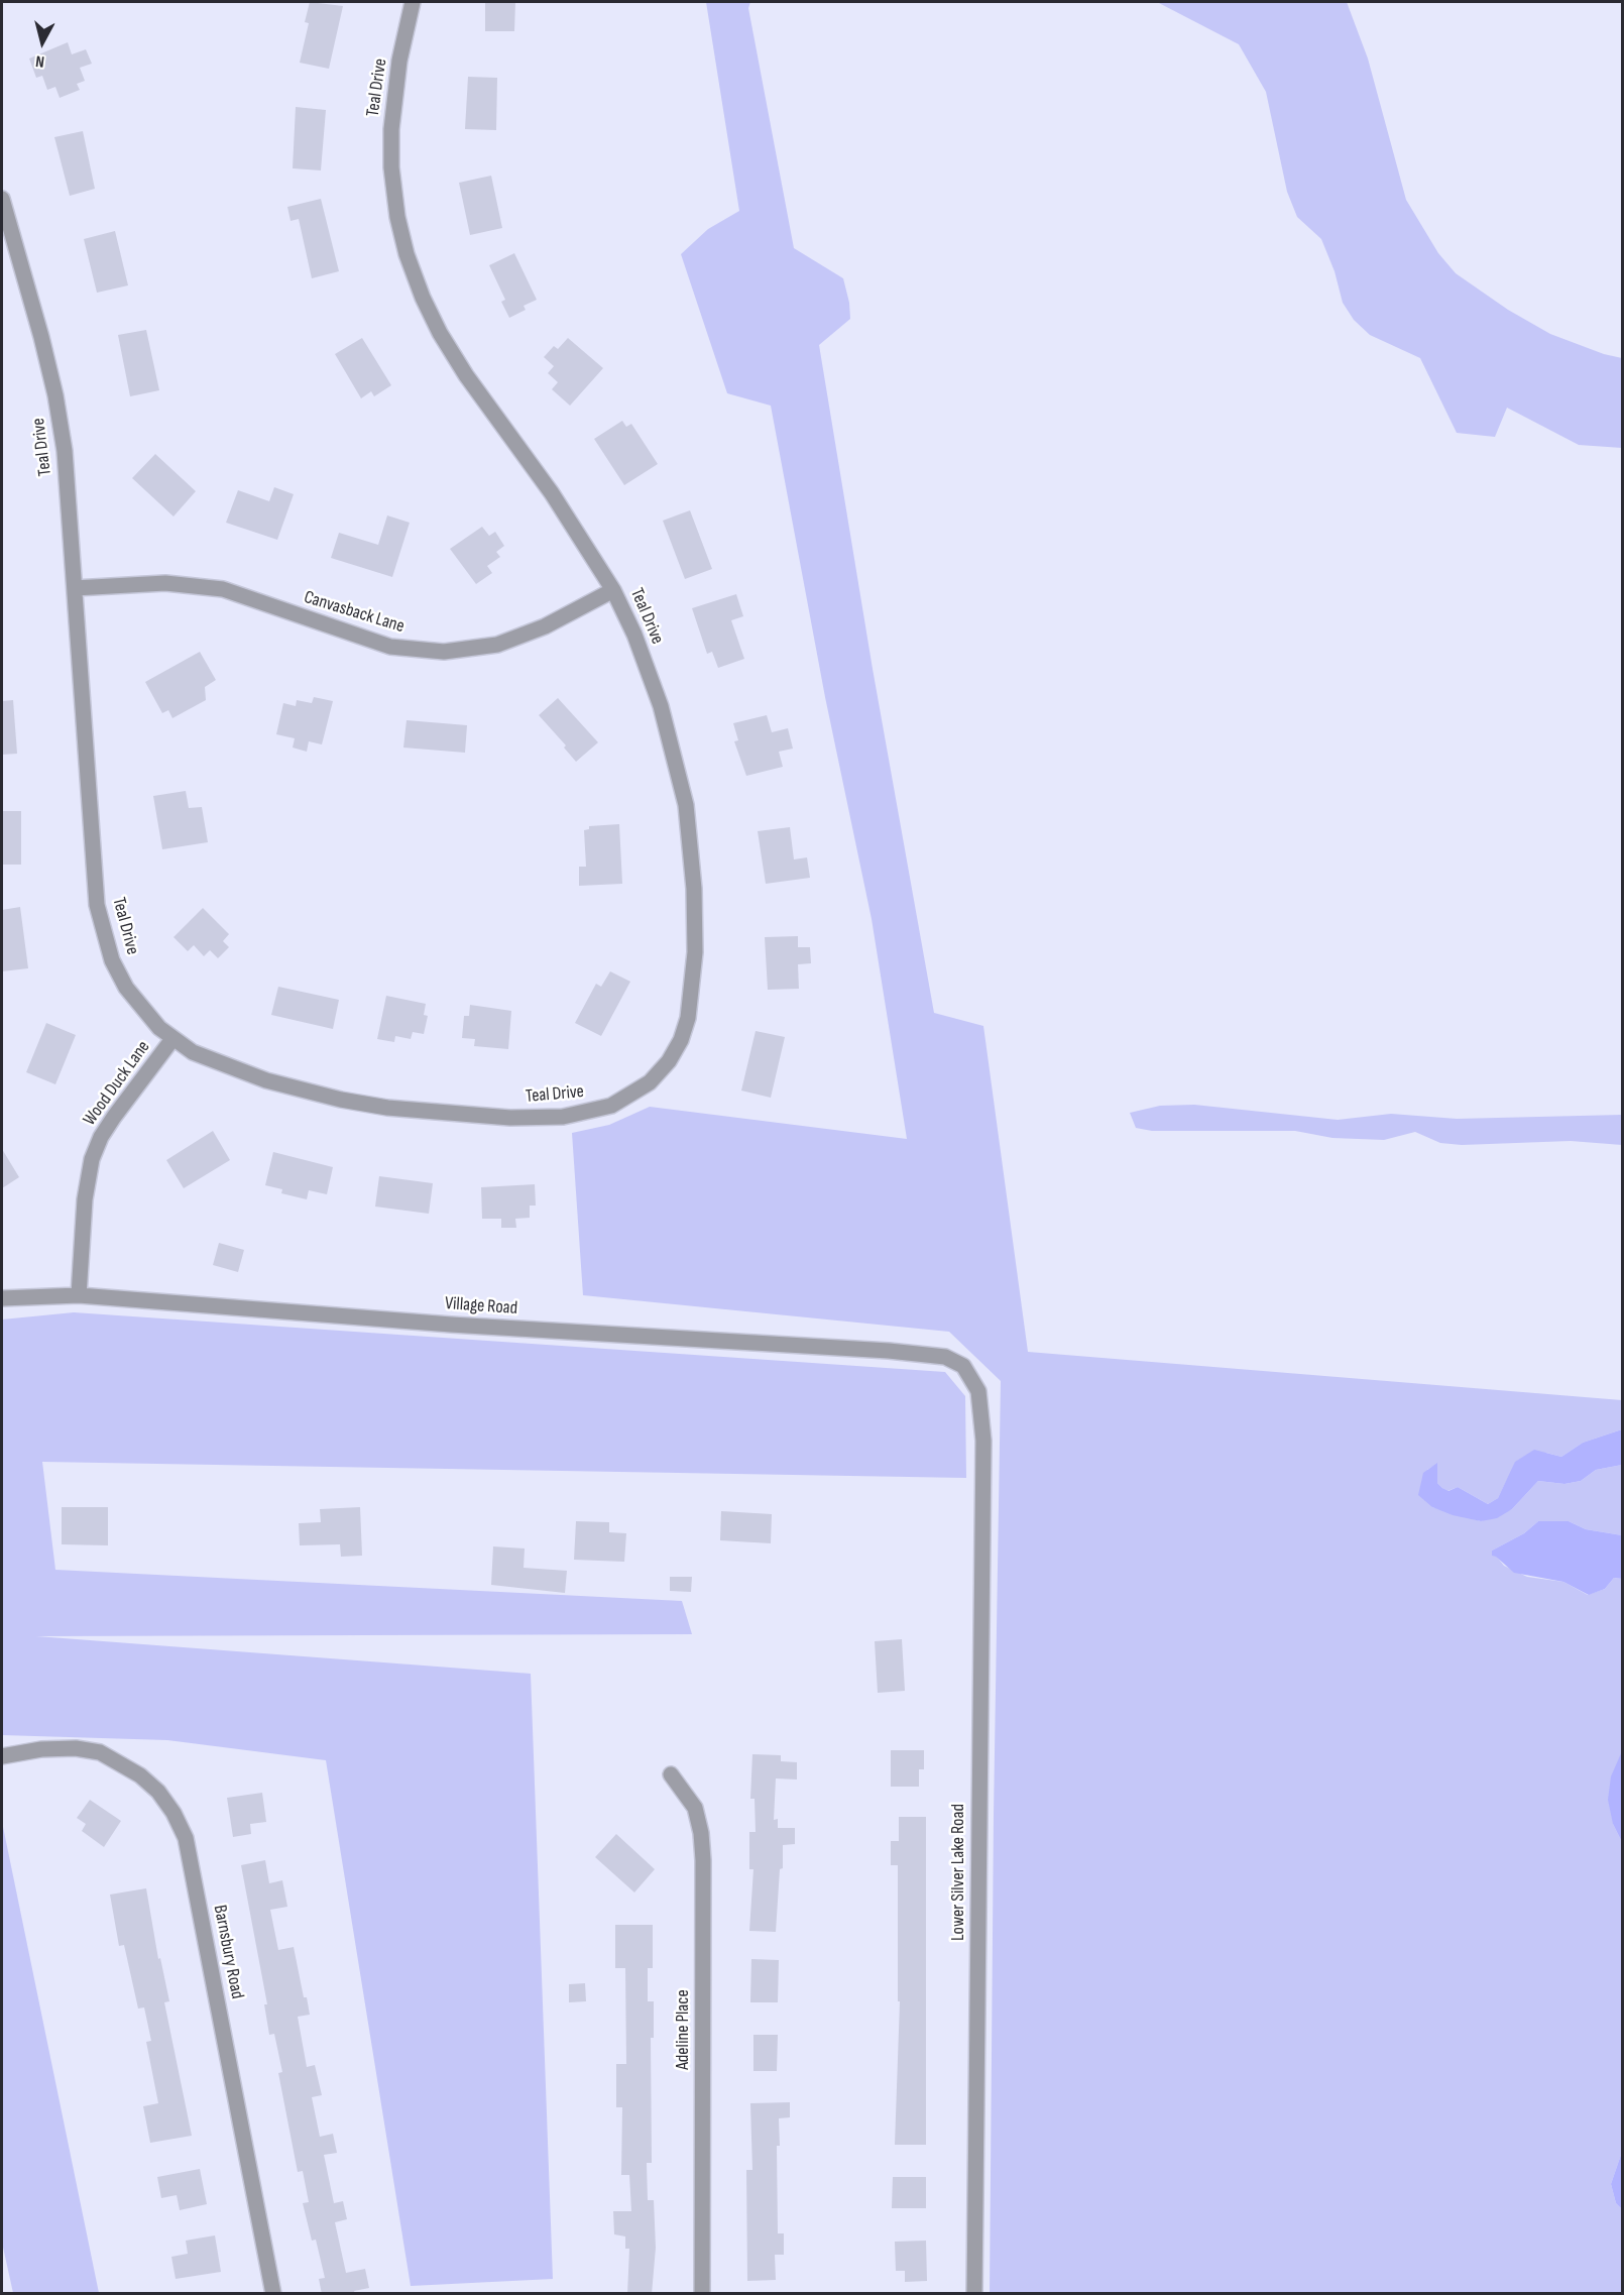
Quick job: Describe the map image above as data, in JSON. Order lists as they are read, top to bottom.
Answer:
{
  "streets": {
    "street": [
      "Teal Drive",
      "Canvasback Lane",
      "Wood Duck Lane",
      "Village Road",
      "Lower Silver Lake Road",
      "Barnsbury Road",
      "Adeline Place"
    ]
  },
  "crossings": [
    ["Teal Drive", "Canvasback Lane"],
    ["Teal Drive", "Wood Duck Lane"],
    ["Wood Duck Lane", "Village Road"],
    ["Village Road", "Lower Silver Lake Road"]
  ],
  "north": "bottom"
}
